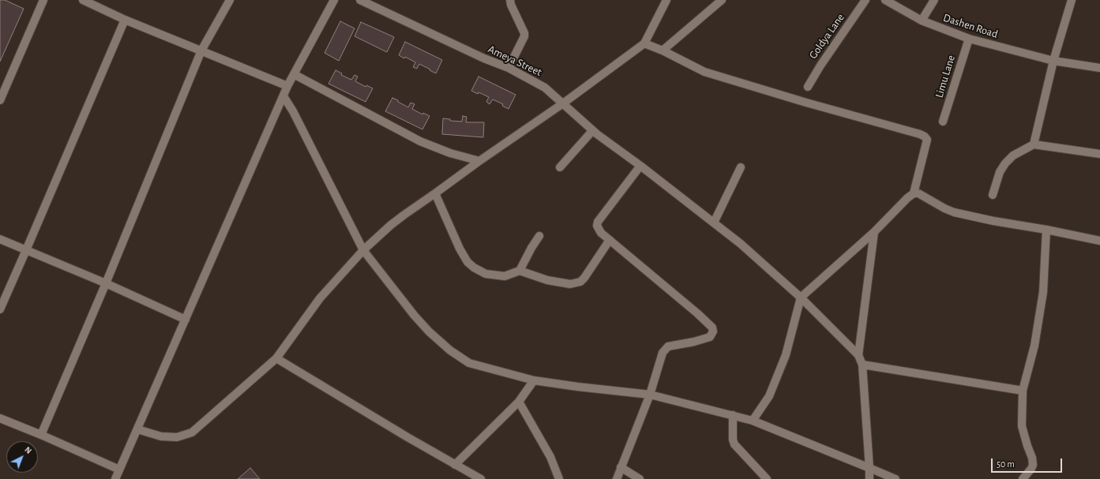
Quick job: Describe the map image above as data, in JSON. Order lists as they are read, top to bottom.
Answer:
{
  "streets": {
    "street": [
      "Dashen Road",
      "Goldya Lane",
      "Ameya Street",
      "Limu Lane"
    ]
  },
  "crossings": [
    ["Dashen Road", "Limu Lane"]
  ],
  "scale_bar": "50 m",
  "north": "top right"
}
